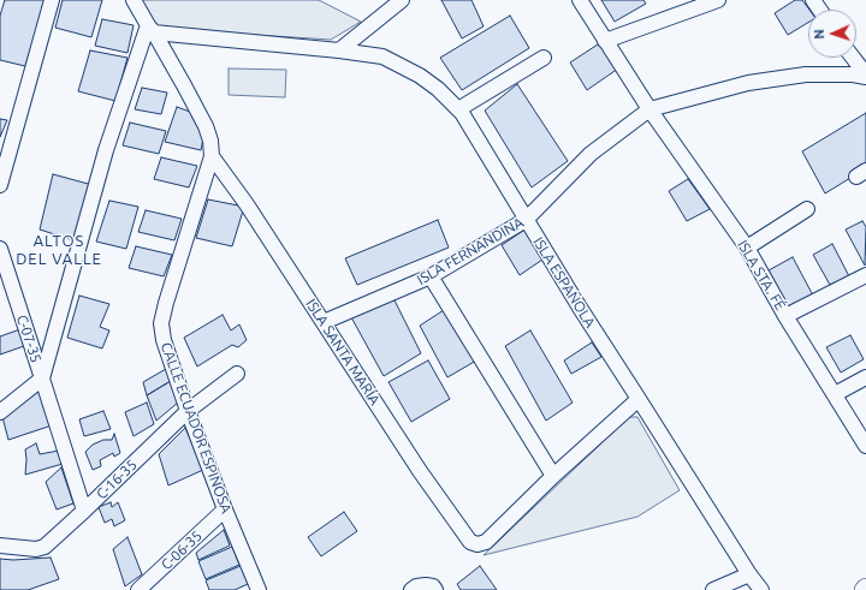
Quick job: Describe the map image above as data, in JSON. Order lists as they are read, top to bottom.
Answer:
{
  "streets": {
    "street": [
      "ISLA FERNANDINA",
      "ISLA STA. FÉ",
      "ISLA ESPAÑOLA",
      "C-07-35",
      "ISLA SANTA MARÍA",
      "CALLE ECUADOR ESPINOSA",
      "C-16-35",
      "C-06-35"
    ]
  },
  "crossings": [
    ["ISLA FERNANDINA", "ISLA STA. FÉ"],
    ["ISLA FERNANDINA", "ISLA ESPAÑOLA"],
    ["ISLA FERNANDINA", "ISLA SANTA MARÍA"],
    ["ISLA ESPAÑOLA", "CALLE ECUADOR ESPINOSA"],
    ["ISLA SANTA MARÍA", "CALLE ECUADOR ESPINOSA"],
    ["CALLE ECUADOR ESPINOSA", "C-16-35"],
    ["CALLE ECUADOR ESPINOSA", "C-06-35"]
  ],
  "districts": ["ALTOS DEL VALLE"],
  "north": "left"
}
